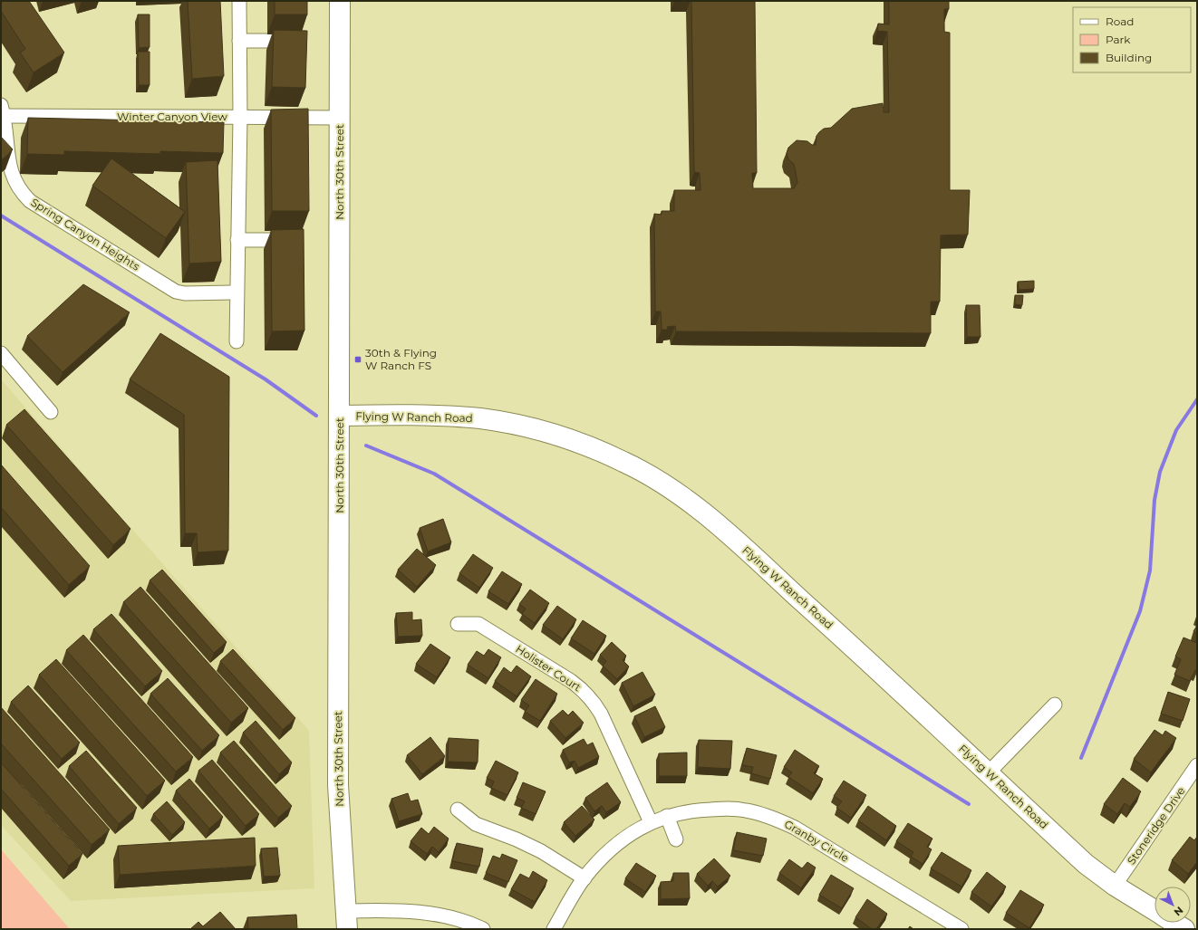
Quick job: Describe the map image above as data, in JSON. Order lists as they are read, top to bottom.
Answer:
{
  "streets": {
    "street": [
      "Winter Canyon View",
      "North 30th Street",
      "Spring Canyon Heights",
      "Flying W Ranch Road",
      "Holister Court",
      "Stoneridge Drive",
      "Granby Circle"
    ]
  },
  "crossings": [
    ["Winter Canyon View", "North 30th Street"],
    ["Winter Canyon View", "Spring Canyon Heights"],
    ["North 30th Street", "Flying W Ranch Road"],
    ["Flying W Ranch Road", "Stoneridge Drive"],
    ["Holister Court", "Granby Circle"]
  ],
  "places": {
    "transit": ["30th & Flying W Ranch FS"]
  },
  "legend": ["Road", "Park", "Building"],
  "north": "bottom right"
}
